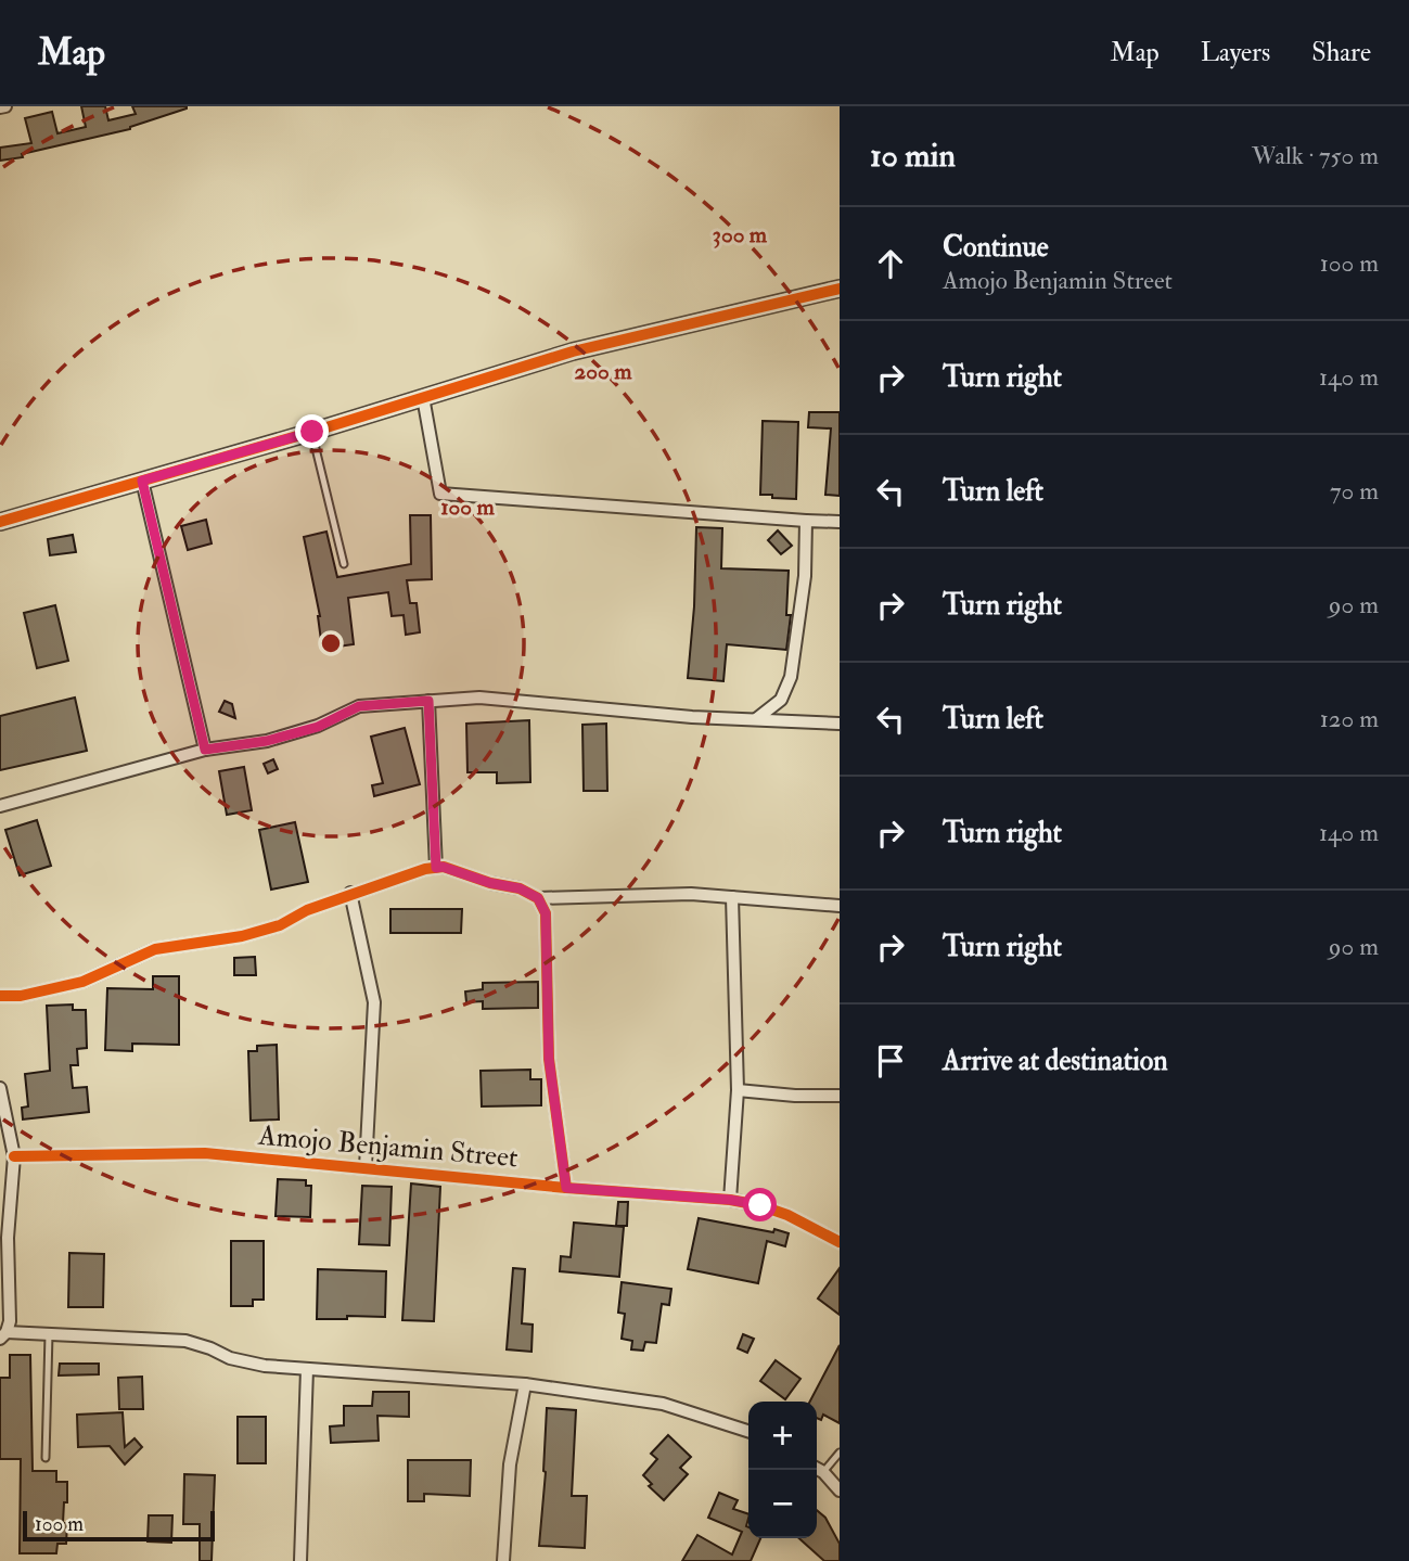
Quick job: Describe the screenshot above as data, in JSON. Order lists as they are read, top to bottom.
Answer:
{
  "streets": {
    "street": ["Amojo Benjamin Street"]
  },
  "scale_bar": "100 m",
  "page": {
    "header": "Map",
    "nav": ["Map", "Layers", "Share"],
    "heading": ["10 min", "Walk · 750 m"],
    "list": [
      ["Continue", "Amojo Benjamin Street", "100 m"],
      ["Turn right", "140 m"],
      ["Turn left", "70 m"],
      ["Turn right", "90 m"],
      ["Turn left", "120 m"],
      ["Turn right", "140 m"],
      ["Turn right", "90 m"],
      "Arrive at destination"
    ],
    "map_buttons": ["+", "−"],
    "scale": "100 m"
  },
  "rings": ["300 m", "200 m", "100 m"]
}
